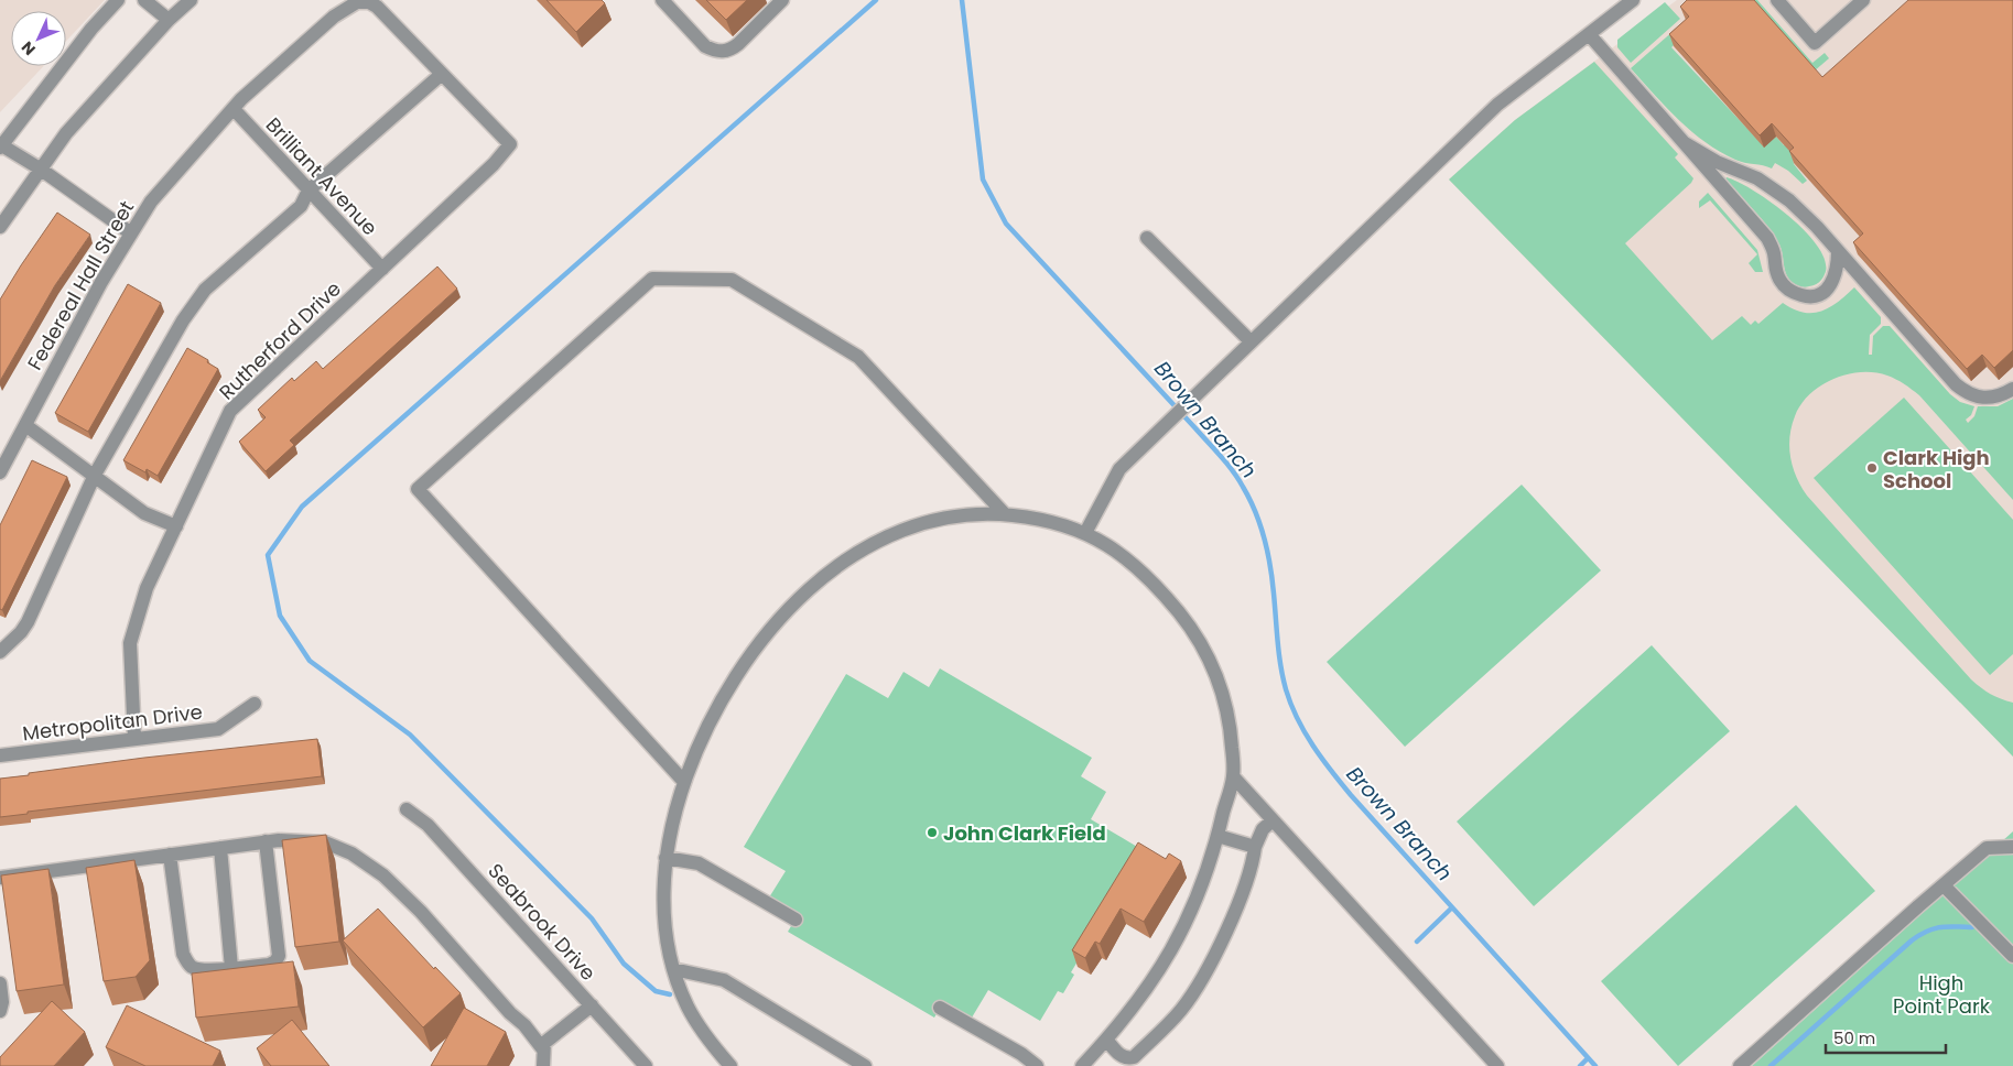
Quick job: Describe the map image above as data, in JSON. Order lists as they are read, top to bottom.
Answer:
{
  "streets": {
    "street": [
      "Brilliant Avenue",
      "Federeal Hall Street",
      "Rutherford Drive",
      "Metropolitan Drive",
      "Seabrook Drive"
    ]
  },
  "crossings": [
    ["Brilliant Avenue", "Federeal Hall Street"],
    ["Brilliant Avenue", "Rutherford Drive"],
    ["Rutherford Drive", "Metropolitan Drive"]
  ],
  "water": ["Brown Branch"],
  "parks": ["High Point Park"],
  "places": ["Clark High School", "John Clark Field"],
  "scale_bar": "50 m",
  "north": "bottom left"
}
